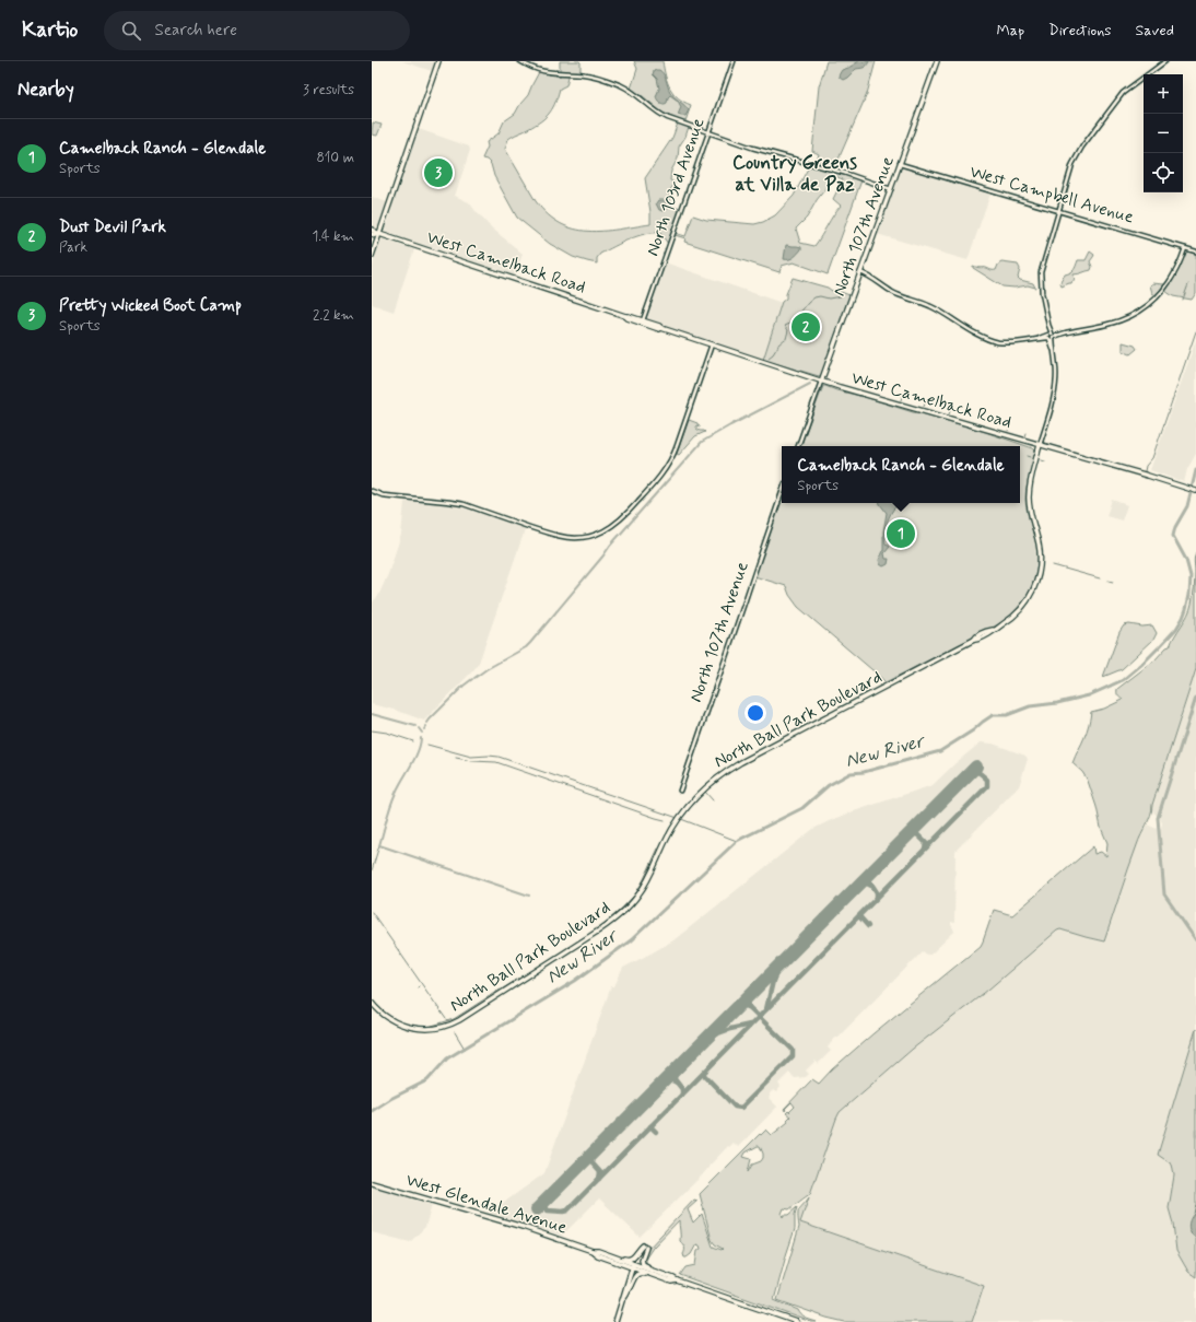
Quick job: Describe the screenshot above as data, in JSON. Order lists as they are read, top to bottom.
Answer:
{
  "streets": {
    "main road": [
      "North 107th Avenue",
      "West Camelback Road",
      "North Ball Park Boulevard",
      "West Glendale Avenue"
    ],
    "street": ["North 103rd Avenue", "West Campbell Avenue"]
  },
  "crossings": [
    ["North 103rd Avenue", "West Camelback Road"],
    ["West Campbell Avenue", "North 107th Avenue"],
    ["North 107th Avenue", "West Camelback Road"],
    ["West Camelback Road", "North Ball Park Boulevard"]
  ],
  "districts": ["Country Greens at Villa de Paz"],
  "water": ["New River"],
  "page": {
    "header": "Kartio",
    "search": "Search here",
    "nav": ["Map", "Directions", "Saved"],
    "heading": ["Nearby", "3 results"],
    "map_buttons": ["+", "−"],
    "list": [
      {
        "mark": "1",
        "name": "Camelback Ranch - Glendale",
        "note": "Sports",
        "value": "810 m"
      },
      {
        "mark": "2",
        "name": "Dust Devil Park",
        "note": "Park",
        "value": "1.4 km"
      },
      {
        "mark": "3",
        "name": "Pretty Wicked Boot Camp",
        "note": "Sports",
        "value": "2.2 km"
      }
    ],
    "pins": ["3", "2", "1"],
    "popup": ["Camelback Ranch - Glendale", "Sports"]
  }
}
